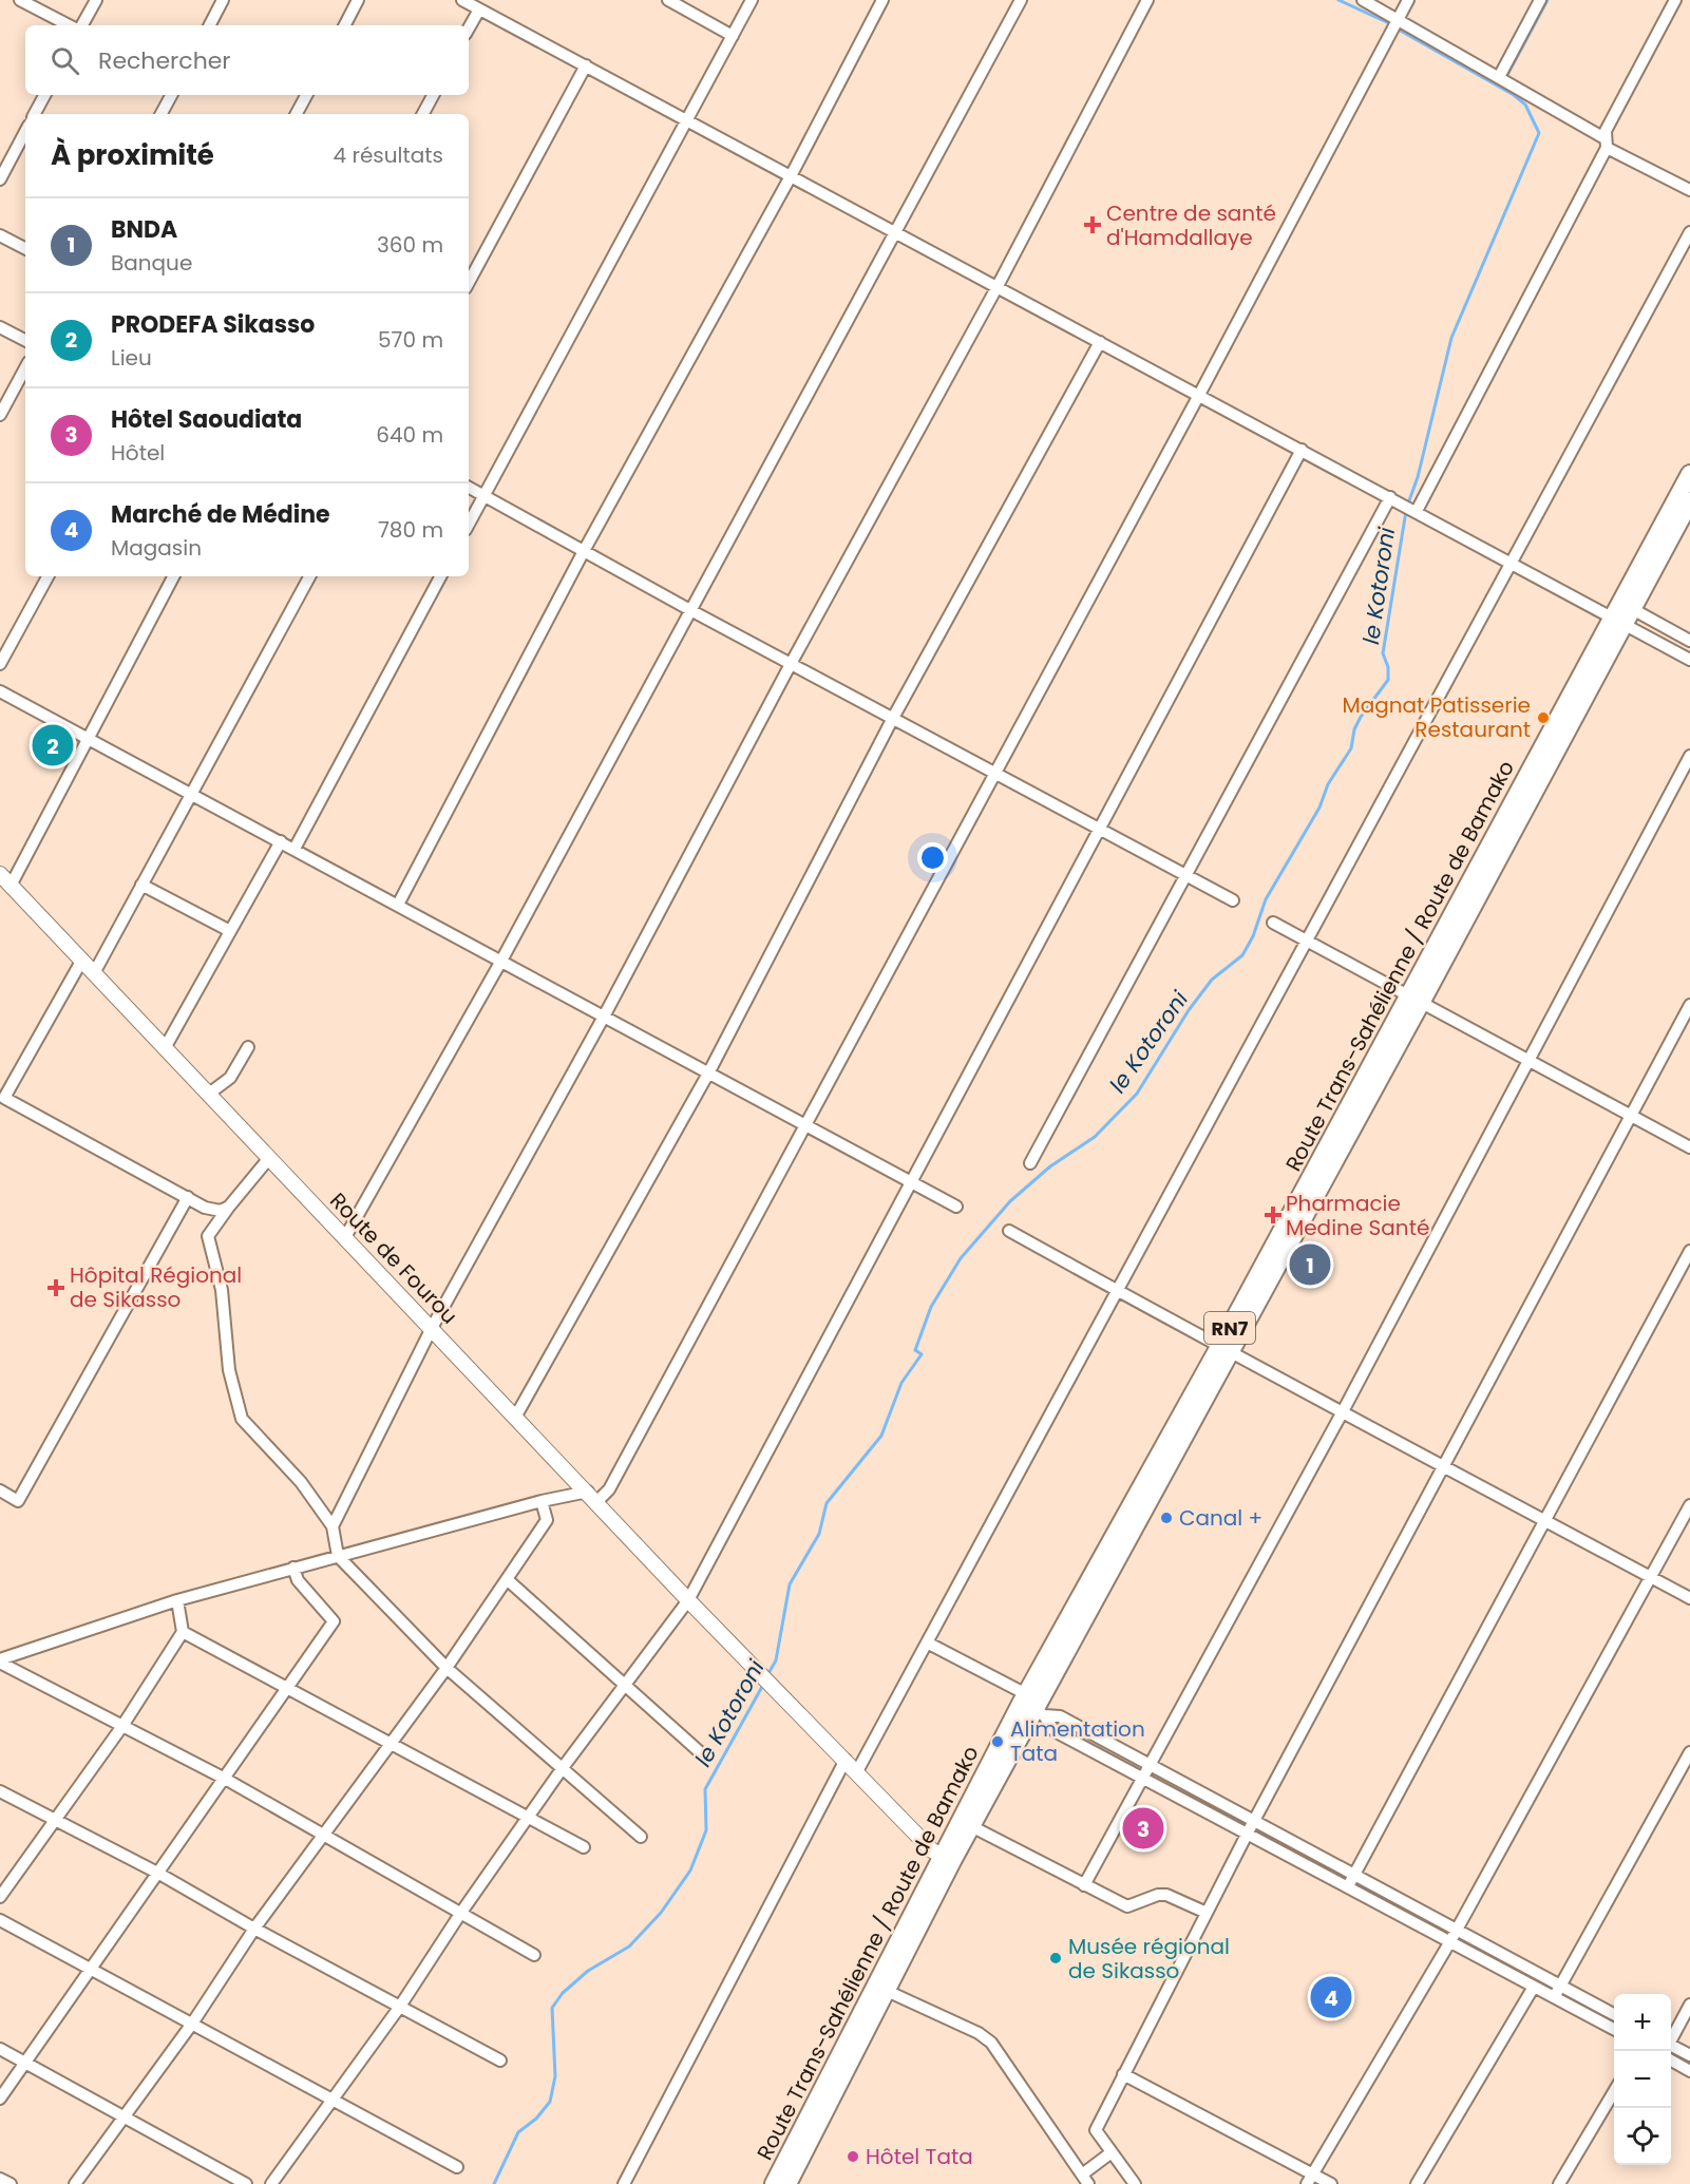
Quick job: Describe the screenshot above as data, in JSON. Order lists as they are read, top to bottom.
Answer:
{
  "streets": {
    "highway": ["Route Trans-Sahélienne / Route de Bamako", "RN7"],
    "main road": ["Route de Fourou"]
  },
  "crossings": [
    ["Route Trans-Sahélienne / Route de Bamako", "Route de Fourou"]
  ],
  "water": ["le Kotoroni"],
  "places": {
    "health": ["Centre de santé d'Hamdallaye", "Pharmacie Medine Santé", "Hôpital Régional de Sikasso"],
    "other": [
      "Magnat Patisserie Restaurant",
      "Canal +",
      "Alimentation Tata",
      "Musée régional de Sikasso",
      "Hôtel Tata"
    ]
  },
  "page": {
    "search": "Rechercher",
    "heading": ["À proximité", "4 résultats"],
    "list": [
      {
        "mark": "1",
        "name": "BNDA",
        "note": "Banque",
        "value": "360 m"
      },
      {
        "mark": "2",
        "name": "PRODEFA Sikasso",
        "note": "Lieu",
        "value": "570 m"
      },
      {
        "mark": "3",
        "name": "Hôtel Saoudiata",
        "note": "Hôtel",
        "value": "640 m"
      },
      {
        "mark": "4",
        "name": "Marché de Médine",
        "note": "Magasin",
        "value": "780 m"
      }
    ],
    "pins": [
      "2",
      "1",
      "3",
      "4"
    ],
    "map_buttons": ["+", "−"]
  }
}
